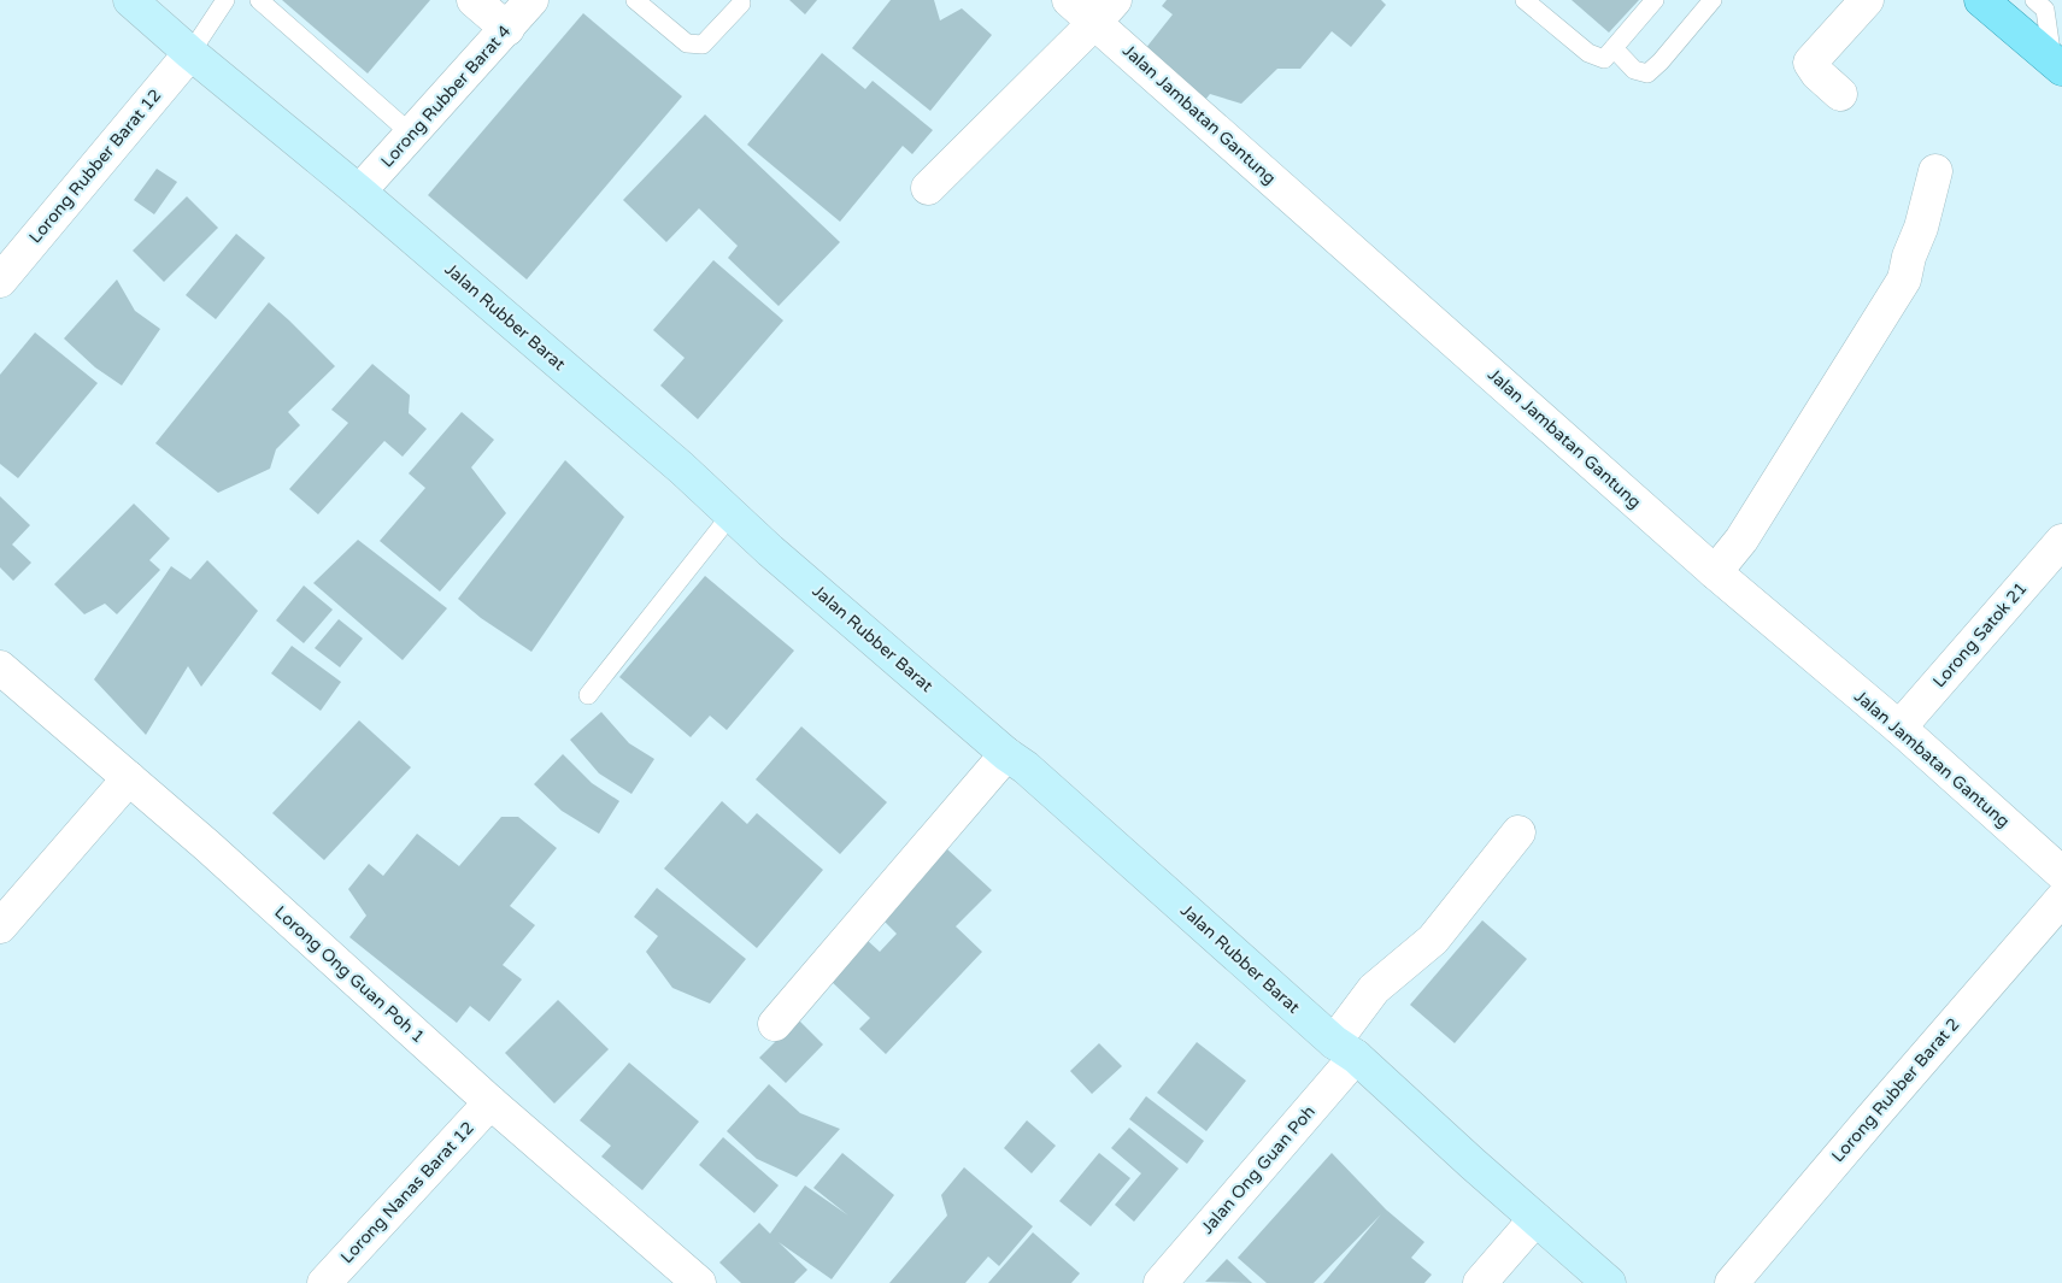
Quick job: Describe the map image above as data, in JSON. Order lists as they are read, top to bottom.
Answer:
{
  "streets": {
    "main road": ["Jalan Rubber Barat"],
    "street": [
      "Lorong Rubber Barat 4",
      "Jalan Jambatan Gantung",
      "Lorong Rubber Barat 12",
      "Lorong Satok 21",
      "Lorong Ong Guan Poh 1",
      "Lorong Rubber Barat 2",
      "Jalan Ong Guan Poh",
      "Lorong Nanas Barat 12"
    ]
  },
  "crossings": [
    ["Lorong Rubber Barat 4", "Jalan Rubber Barat"],
    ["Jalan Jambatan Gantung", "Lorong Satok 21"],
    ["Lorong Rubber Barat 12", "Jalan Rubber Barat"],
    ["Jalan Rubber Barat", "Jalan Ong Guan Poh"],
    ["Lorong Ong Guan Poh 1", "Lorong Nanas Barat 12"]
  ]
}
